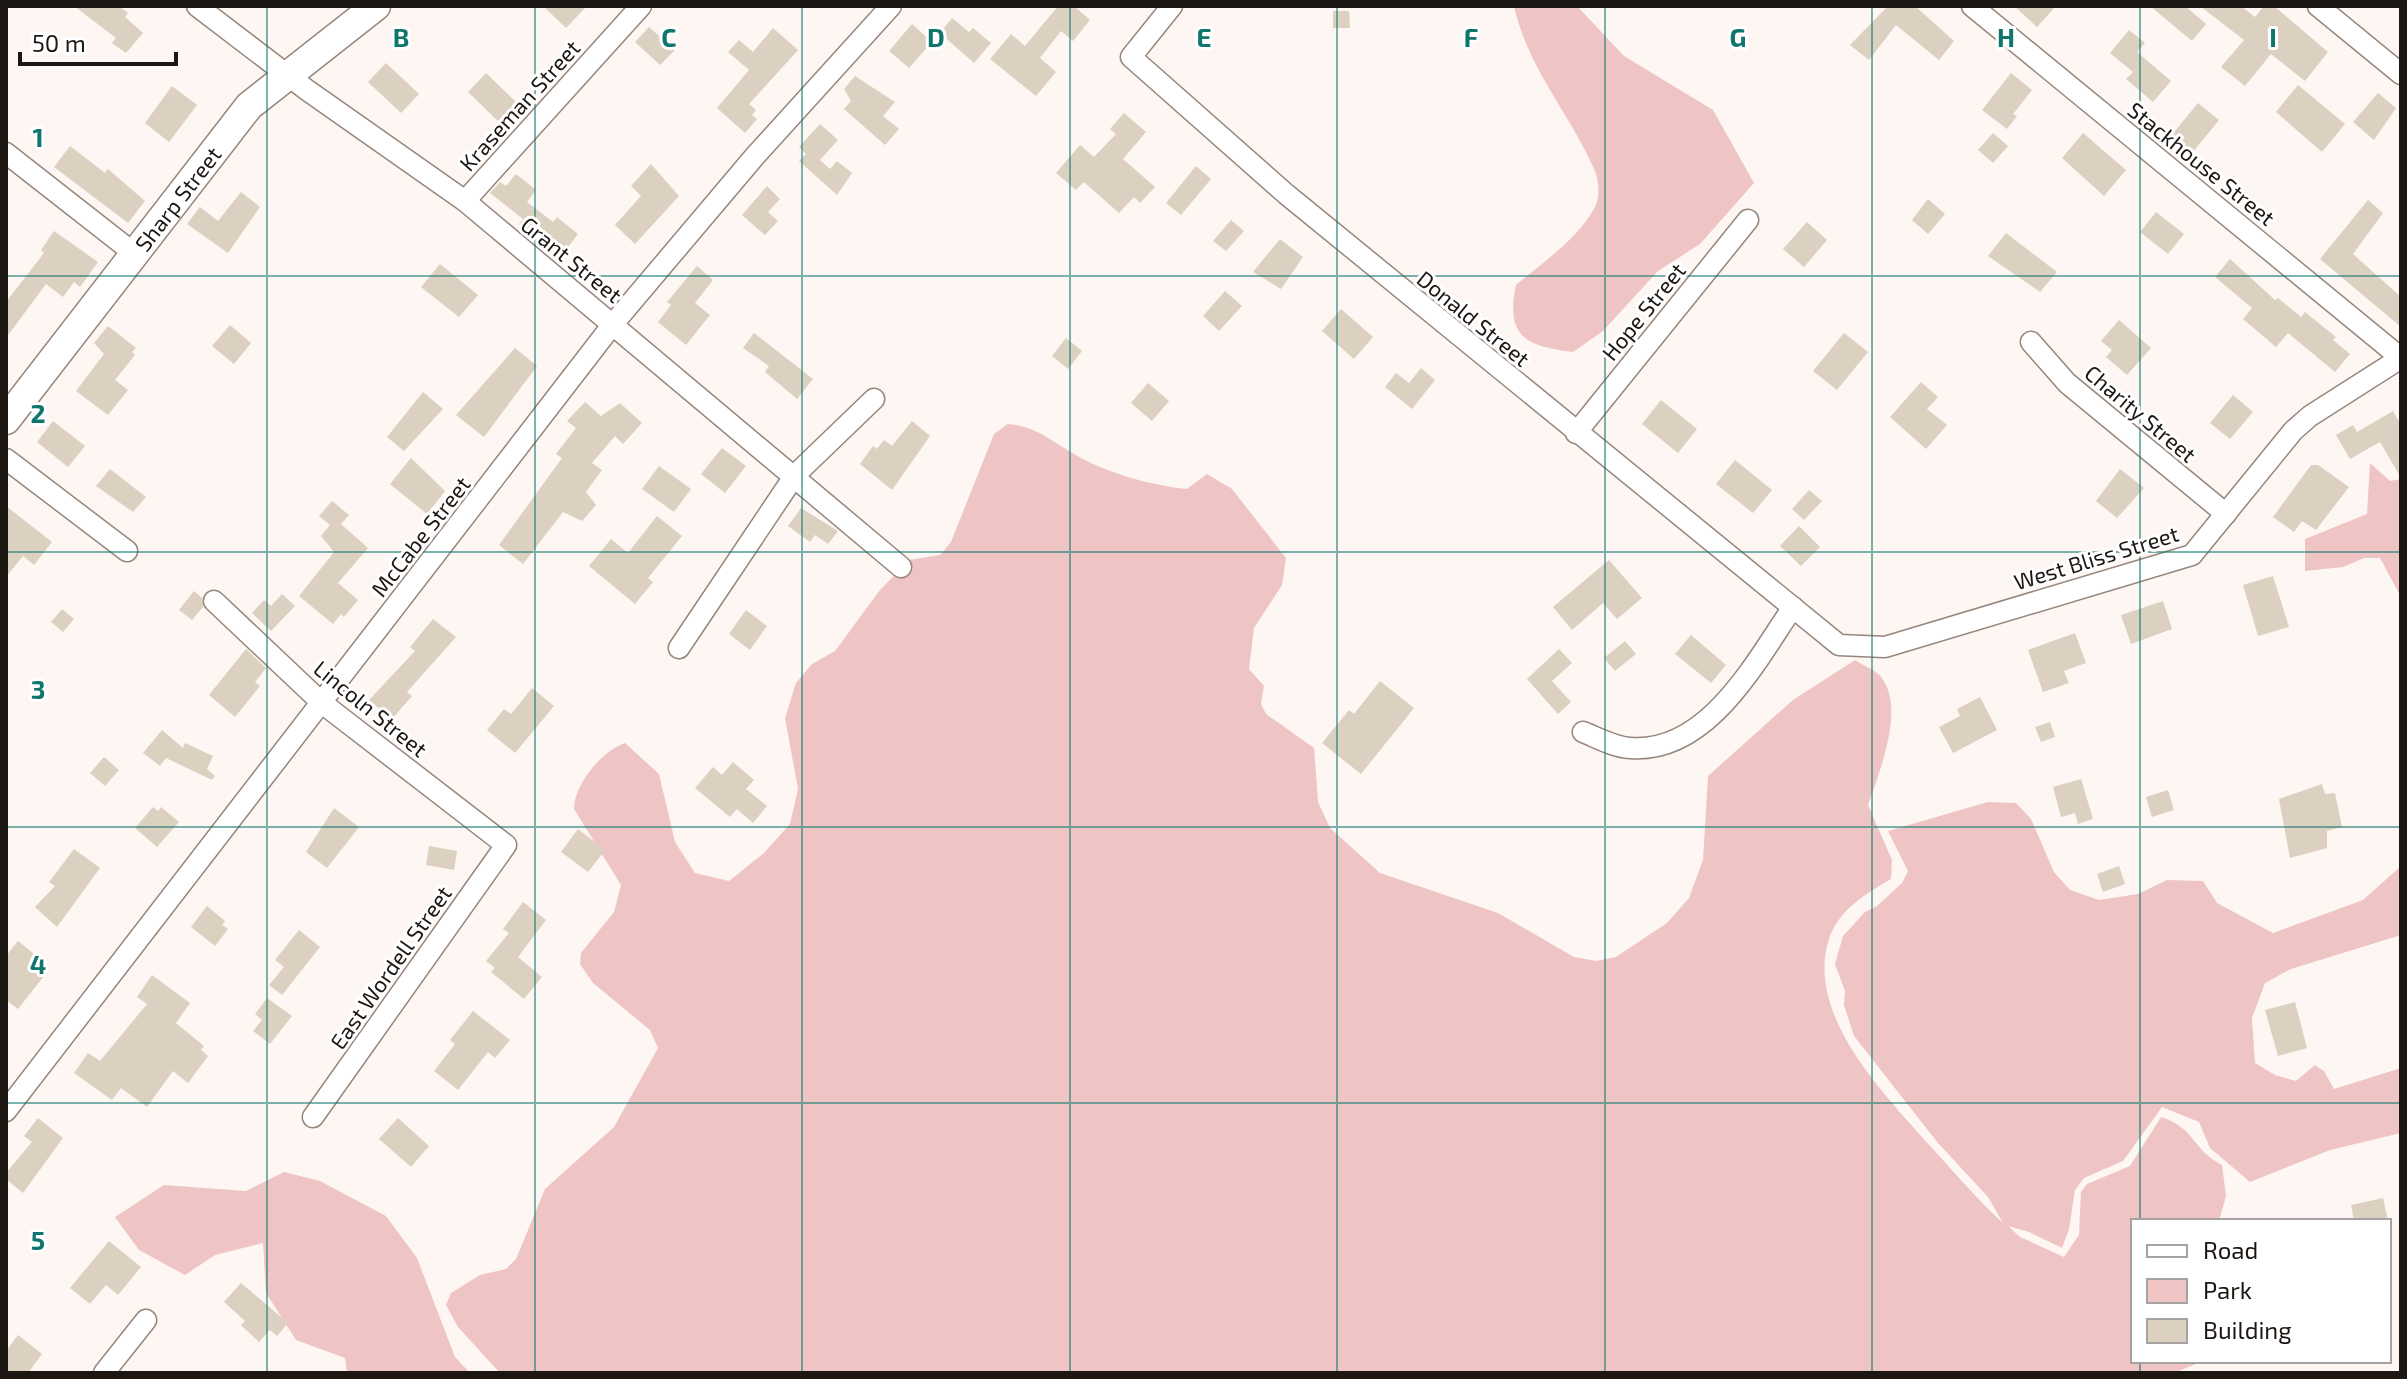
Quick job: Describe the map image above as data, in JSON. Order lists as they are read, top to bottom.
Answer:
{
  "streets": {
    "street": [
      "Kraseman Street",
      "Stackhouse Street",
      "Sharp Street",
      "Grant Street",
      "Hope Street",
      "Donald Street",
      "Charity Street",
      "McCabe Street",
      "West Bliss Street",
      "Lincoln Street",
      "East Wordell Street"
    ]
  },
  "crossings": [
    ["Kraseman Street", "Grant Street"],
    ["Stackhouse Street", "West Bliss Street"],
    ["Sharp Street", "Grant Street"],
    ["Grant Street", "McCabe Street"],
    ["Hope Street", "Donald Street"],
    ["Donald Street", "West Bliss Street"],
    ["Charity Street", "West Bliss Street"],
    ["McCabe Street", "Lincoln Street"],
    ["Lincoln Street", "East Wordell Street"]
  ],
  "legend": ["Road", "Park", "Building"],
  "scale_bar": "50 m",
  "grid": {
    "columns": [
      "B",
      "C",
      "D",
      "E",
      "F",
      "G",
      "H",
      "I"
    ],
    "rows": [
      "1",
      "2",
      "3",
      "4",
      "5"
    ]
  }
}
